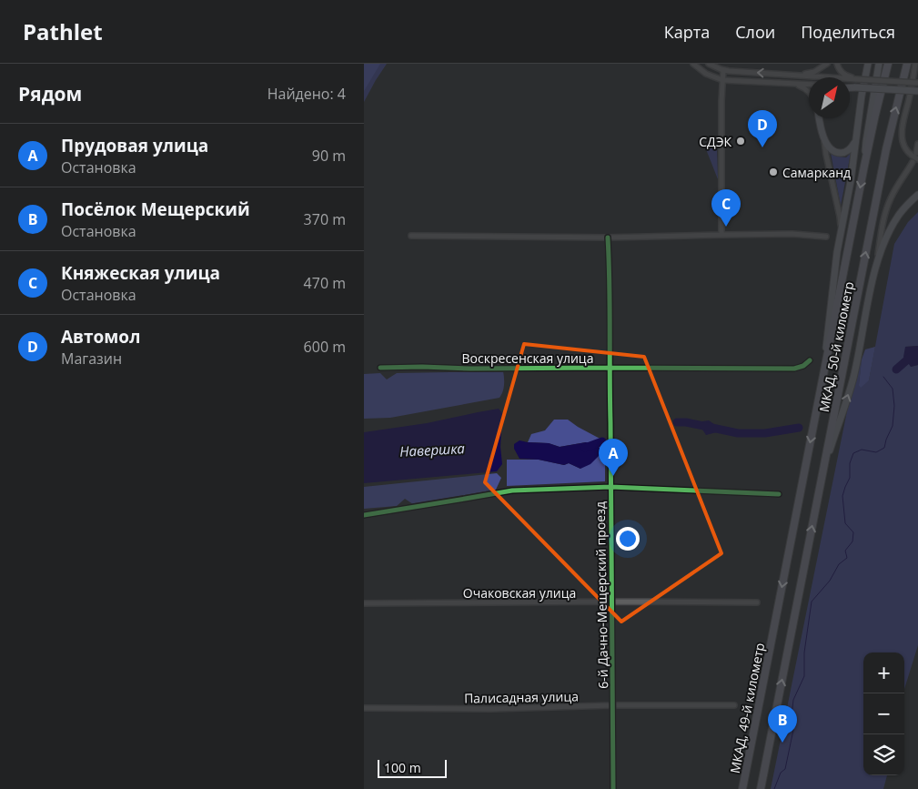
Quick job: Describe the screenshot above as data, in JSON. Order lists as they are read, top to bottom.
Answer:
{
  "streets": {
    "highway": ["МКАД, 50-й километр", "МКАД, 49-й километр"],
    "street": [
      "Воскресенская улица",
      "Очаковская улица",
      "6-й Дачно-Мещерский проезд",
      "Палисадная улица"
    ]
  },
  "crossings": [
    ["МКАД, 50-й километр", "МКАД, 49-й километр"],
    ["Воскресенская улица", "6-й Дачно-Мещерский проезд"],
    ["Очаковская улица", "6-й Дачно-Мещерский проезд"],
    ["6-й Дачно-Мещерский проезд", "Палисадная улица"]
  ],
  "water": ["Навершка"],
  "places": ["СДЭК", "Самарканд"],
  "scale_bar": "100 m",
  "north": "top right",
  "page": {
    "header": "Pathlet",
    "nav": ["Карта", "Слои", "Поделиться"],
    "heading": ["Рядом", "Найдено: 4"],
    "pins": [
      "D",
      "C",
      "A",
      "B"
    ],
    "list": [
      {
        "mark": "A",
        "name": "Прудовая улица",
        "note": "Остановка",
        "value": "90 m"
      },
      {
        "mark": "B",
        "name": "Посёлок Мещерский",
        "note": "Остановка",
        "value": "370 m"
      },
      {
        "mark": "C",
        "name": "Княжеская улица",
        "note": "Остановка",
        "value": "470 m"
      },
      {
        "mark": "D",
        "name": "Автомол",
        "note": "Магазин",
        "value": "600 m"
      }
    ],
    "map_buttons": ["+", "−"],
    "scale": "100 m"
  }
}
